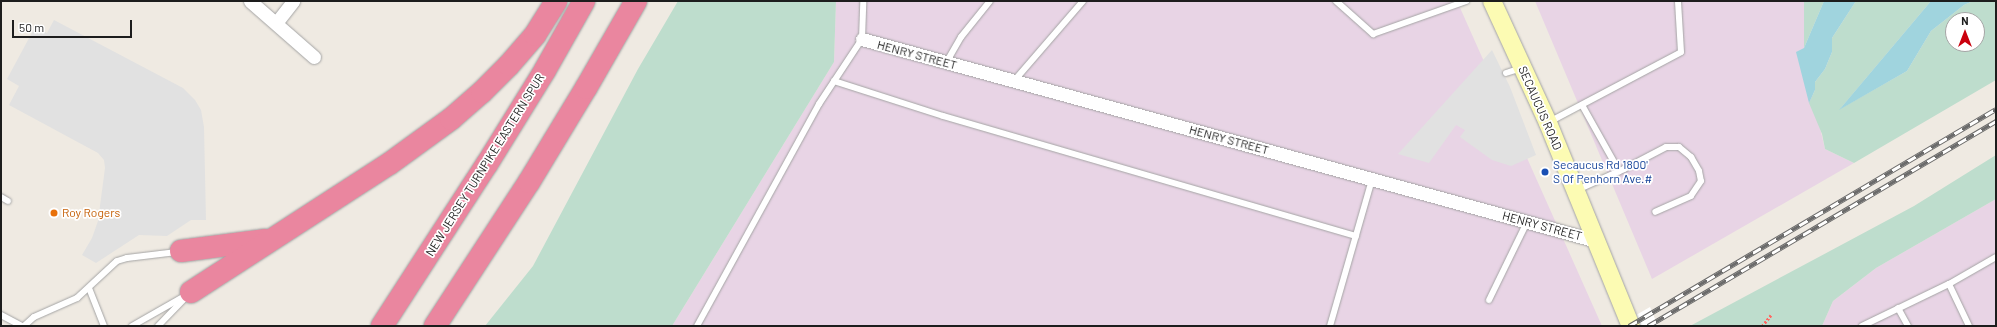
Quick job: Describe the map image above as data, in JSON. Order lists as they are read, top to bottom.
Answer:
{
  "streets": {
    "highway": ["NEW JERSEY TURNPIKE EASTERN SPUR"],
    "main road": ["SECAUCUS ROAD"],
    "street": ["HENRY STREET"]
  },
  "crossings": [
    ["HENRY STREET", "SECAUCUS ROAD"]
  ],
  "places": ["Secaucus Rd 1800' S Of Penhorn Ave.#", "Roy Rogers"],
  "scale_bar": "50 m",
  "north": "top"
}
